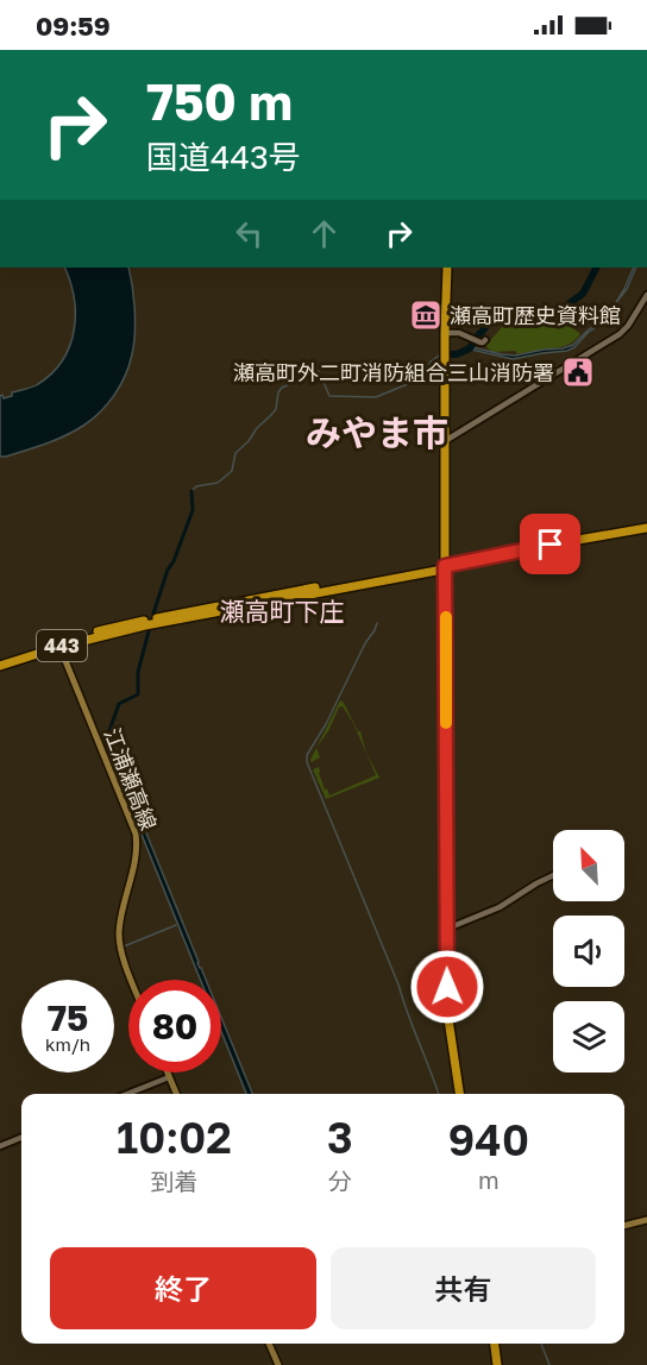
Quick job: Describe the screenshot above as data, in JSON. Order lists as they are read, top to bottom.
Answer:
{
  "streets": {
    "highway": ["443"],
    "main road": ["江浦瀬高線"]
  },
  "crossings": [
    ["443", "江浦瀬高線"]
  ],
  "districts": ["みやま市", "瀬高町下庄"],
  "places": {
    "museum": ["瀬高町歴史資料館"],
    "public building": ["瀬高町外二町消防組合三山消防署"]
  },
  "north": "top left",
  "page": {
    "status": "09:59",
    "turn": ["750 m", "国道443号"],
    "speed": "75 km/h",
    "limit": "80",
    "eta": [
      "10:02",
      "到着",
      "3",
      "分",
      "940",
      "m"
    ],
    "buttons": ["終了", "共有"]
  }
}
